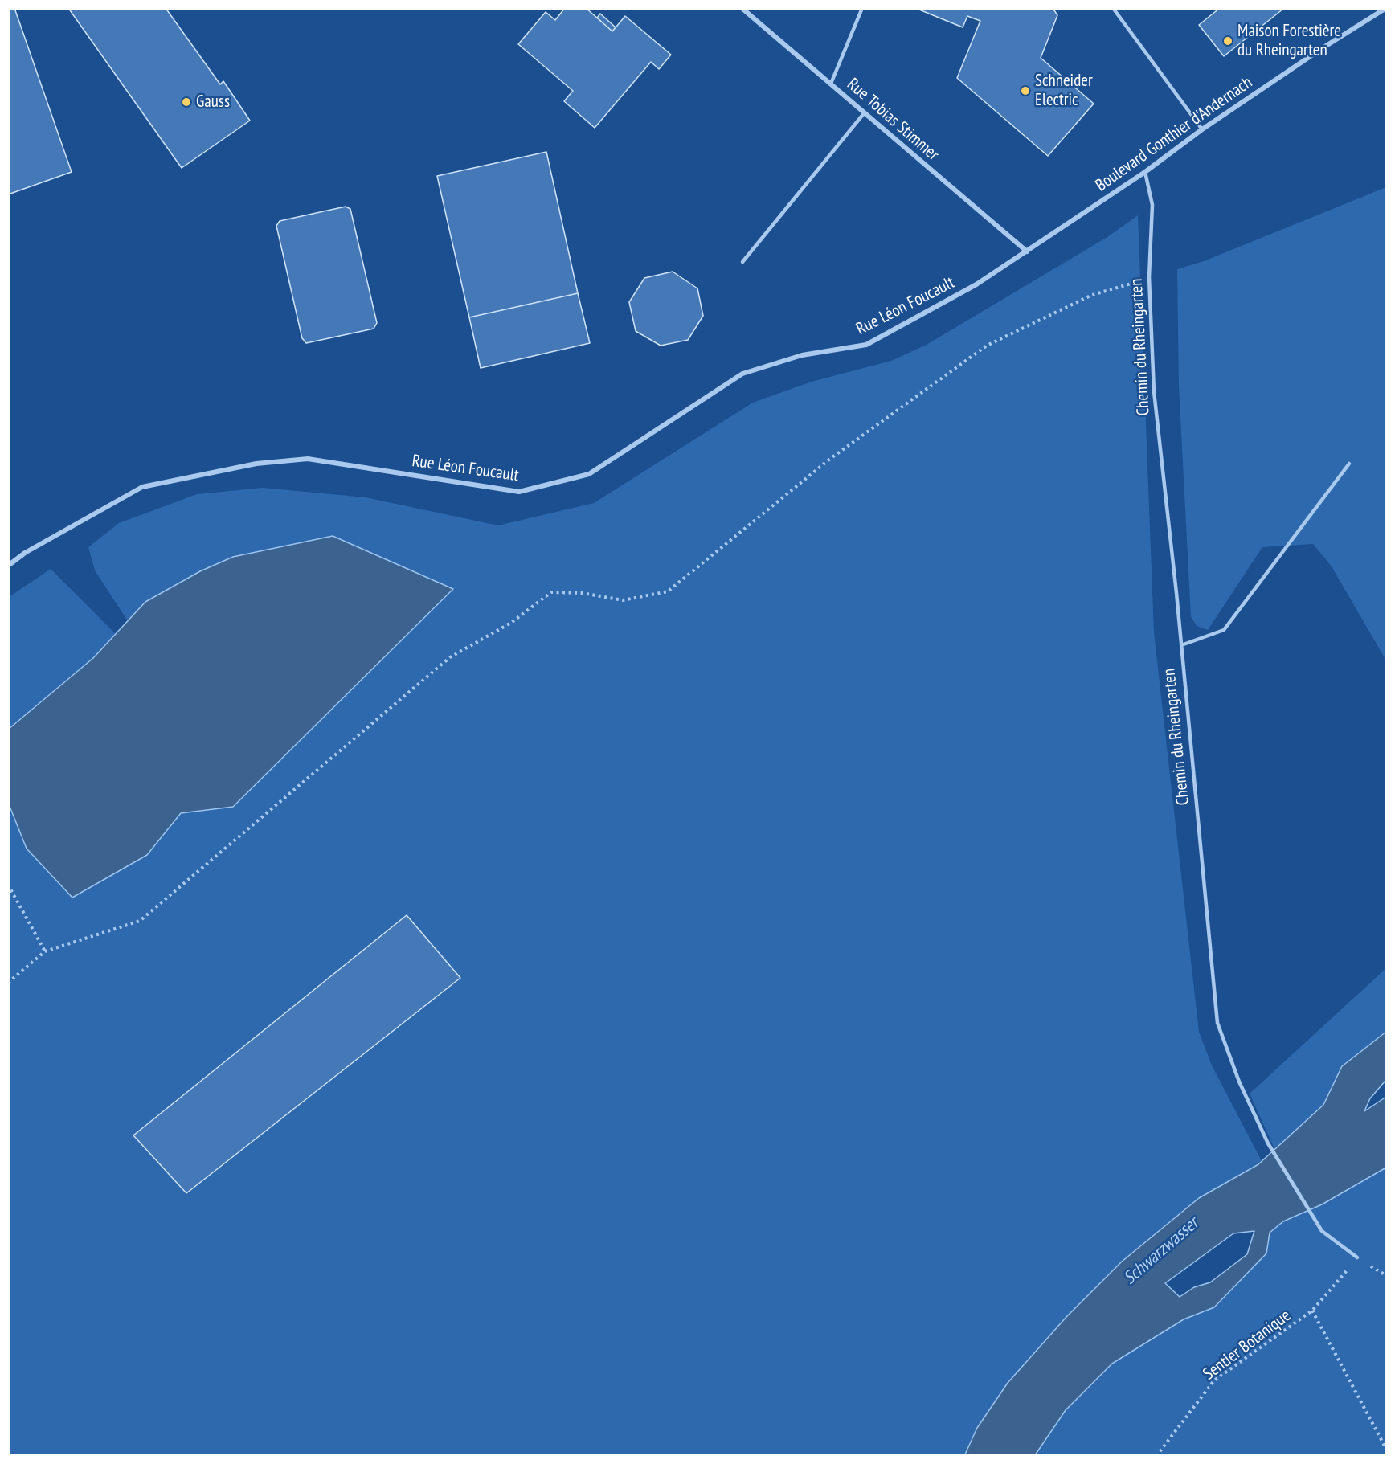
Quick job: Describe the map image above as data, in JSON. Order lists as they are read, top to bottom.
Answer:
{
  "streets": {
    "street": ["Rue Tobias Stimmer", "Boulevard Gonthier d'Andernach", "Rue Léon Foucault"],
    "lane": ["Chemin du Rheingarten"],
    "path": ["Sentier Botanique"]
  },
  "crossings": [
    ["Rue Tobias Stimmer", "Boulevard Gonthier d'Andernach"],
    ["Rue Tobias Stimmer", "Rue Léon Foucault"],
    ["Boulevard Gonthier d'Andernach", "Rue Léon Foucault"],
    ["Boulevard Gonthier d'Andernach", "Chemin du Rheingarten"],
    ["Chemin du Rheingarten", "Sentier Botanique"]
  ],
  "water": ["Schwarzwasser"],
  "places": ["Maison Forestière du Rheingarten", "Schneider Electric", "Gauss"]
}
